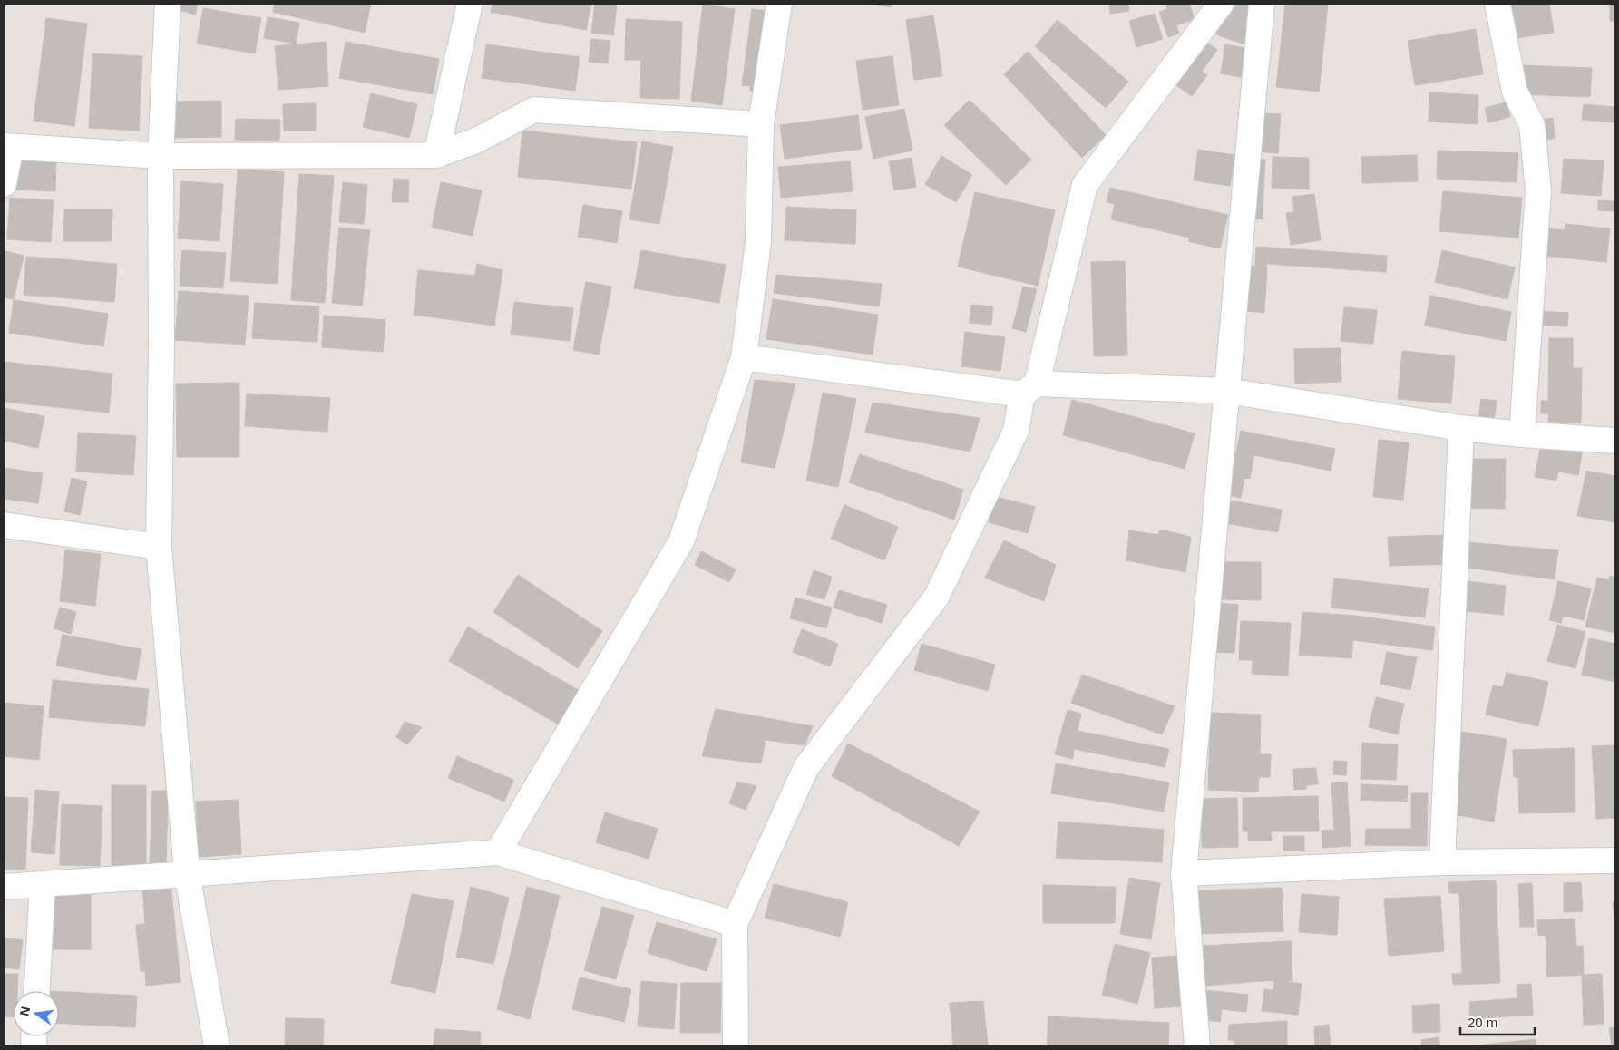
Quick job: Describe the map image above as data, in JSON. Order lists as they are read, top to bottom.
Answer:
{
  "scale_bar": "20 m",
  "north": "left"
}
